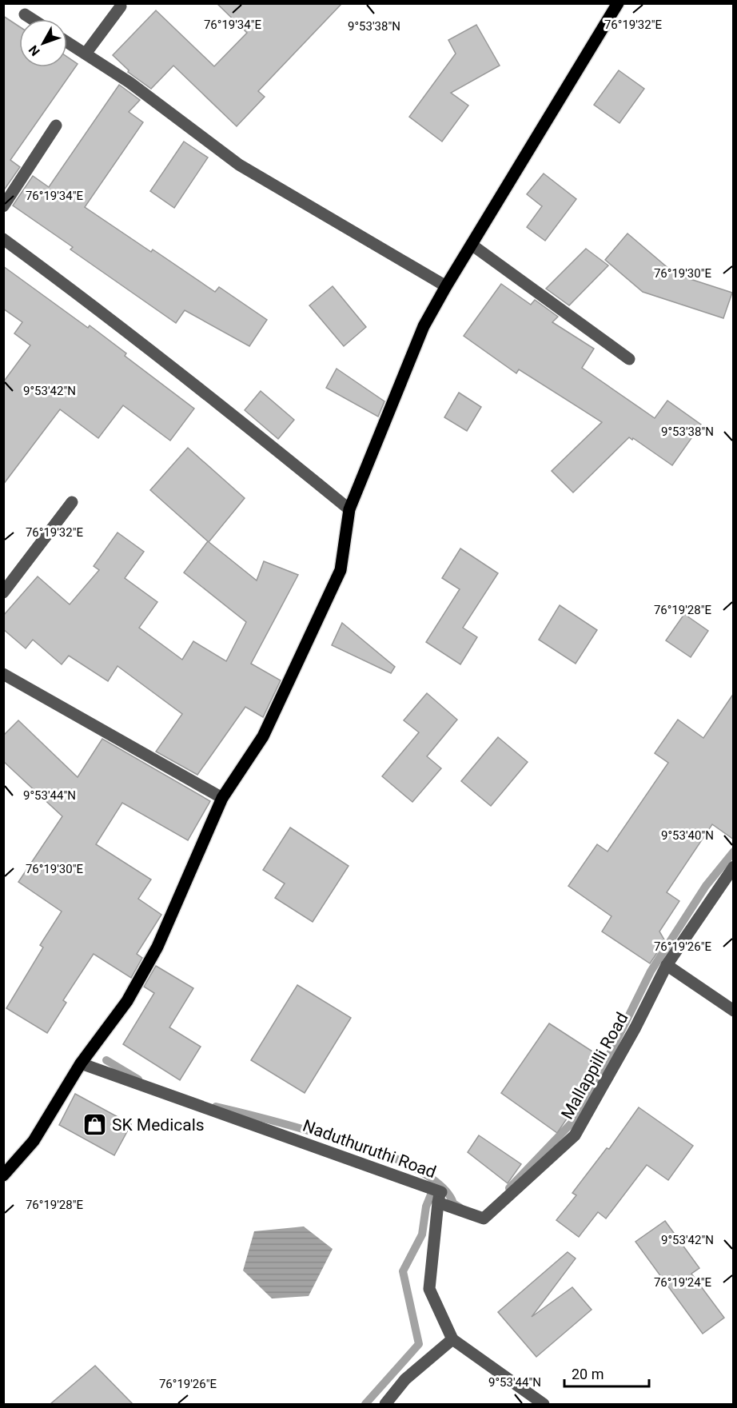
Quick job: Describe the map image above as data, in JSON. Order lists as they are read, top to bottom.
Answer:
{
  "streets": {
    "street": ["Mallappilli Road", "Naduthuruthi Road"]
  },
  "crossings": [
    ["Mallappilli Road", "Naduthuruthi Road"]
  ],
  "places": {
    "shop": ["SK Medicals"]
  },
  "scale_bar": "20 m",
  "north": "bottom left",
  "coordinates": [
    "76°19'34\"E",
    "76°19'32\"E",
    "9°53'38\"N",
    "76°19'30\"E",
    "9°53'42\"N",
    "76°19'28\"E",
    "9°53'44\"N",
    "9°53'40\"N",
    "76°19'26\"E",
    "76°19'24\"E"
  ]
}
